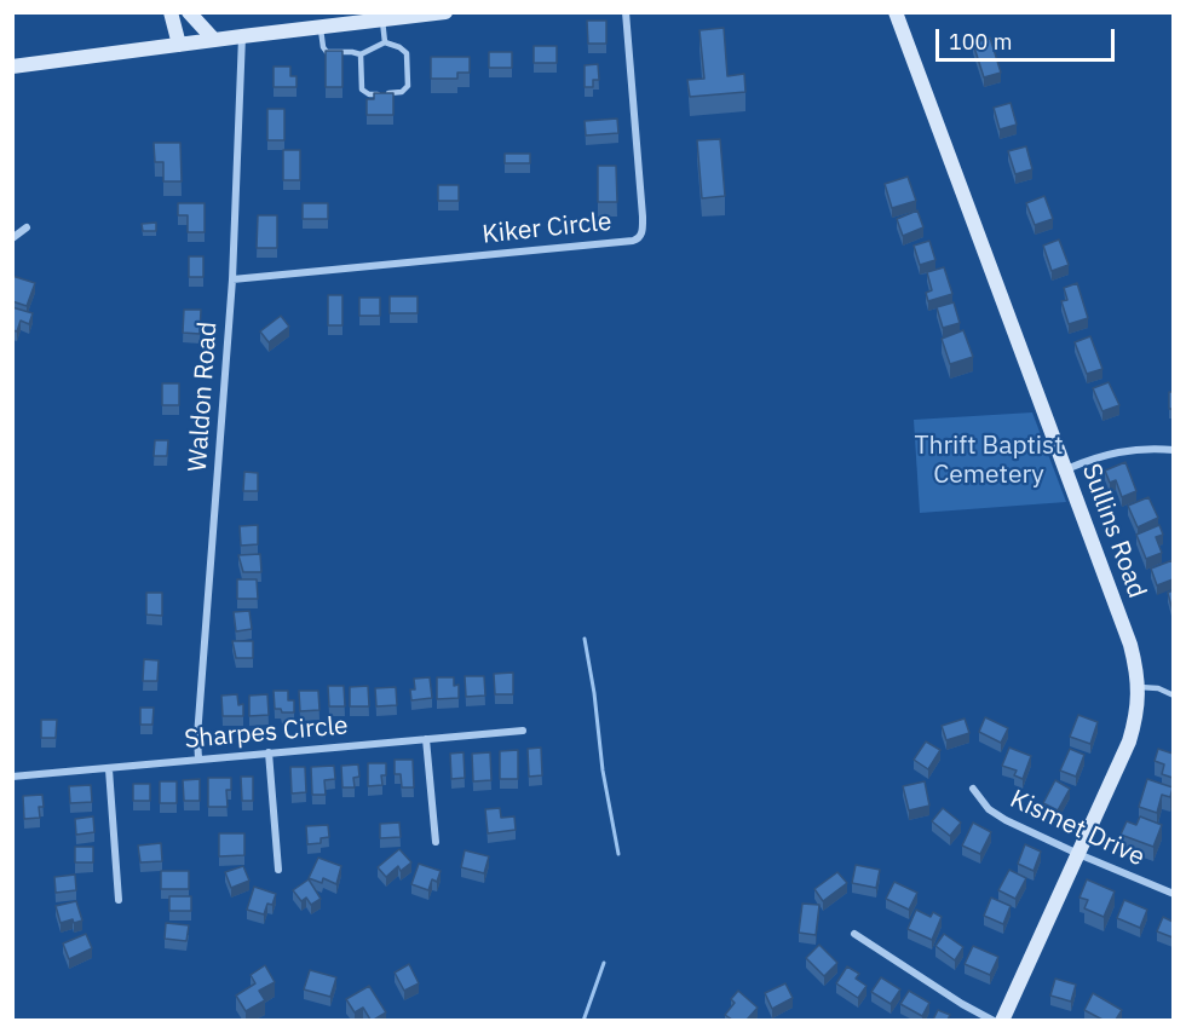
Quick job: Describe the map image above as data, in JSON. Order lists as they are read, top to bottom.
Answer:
{
  "streets": {
    "street": [
      "Kiker Circle",
      "Waldon Road",
      "Sullins Road",
      "Sharpes Circle",
      "Kismet Drive"
    ]
  },
  "crossings": [
    ["Kiker Circle", "Waldon Road"],
    ["Waldon Road", "Sharpes Circle"],
    ["Sullins Road", "Kismet Drive"]
  ],
  "parks": ["Thrift Baptist Cemetery"],
  "scale_bar": "100 m"
}
